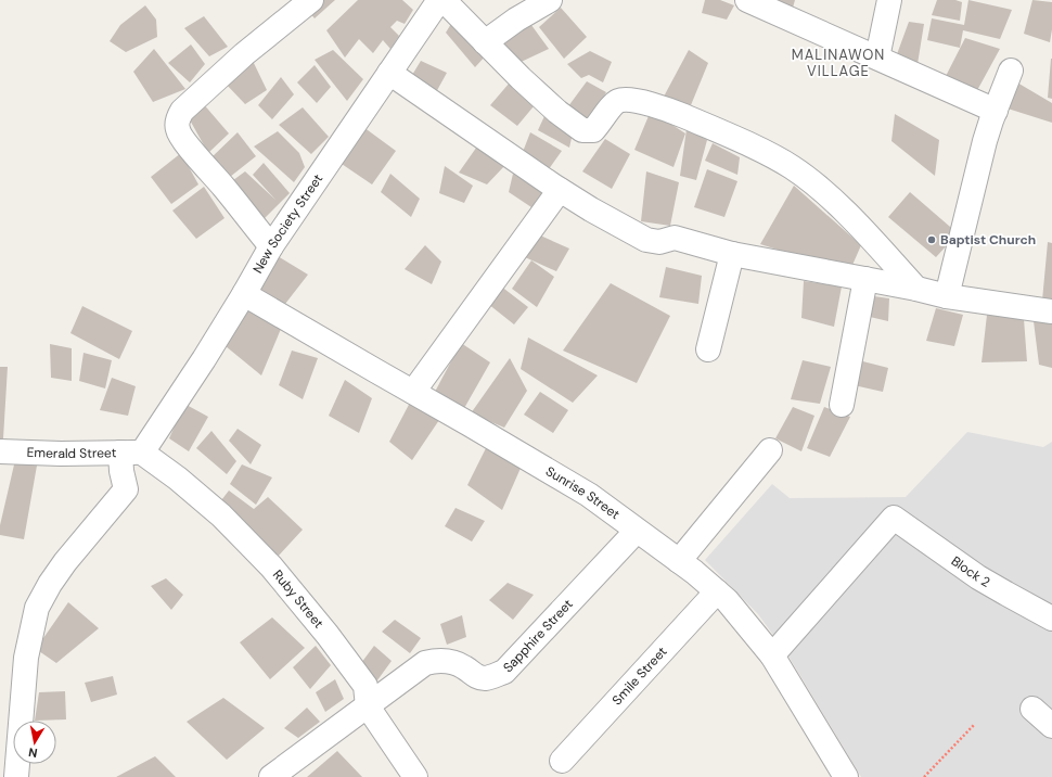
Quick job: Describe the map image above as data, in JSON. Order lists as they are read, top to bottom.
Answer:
{
  "streets": {
    "street": [
      "New Society Street",
      "Emerald Street",
      "Sunrise Street",
      "Block 2",
      "Ruby Street",
      "Sapphire Street",
      "Smile Street"
    ]
  },
  "crossings": [
    ["New Society Street", "Emerald Street"],
    ["New Society Street", "Sunrise Street"],
    ["New Society Street", "Ruby Street"],
    ["Emerald Street", "Ruby Street"],
    ["Sunrise Street", "Block 2"],
    ["Sunrise Street", "Sapphire Street"],
    ["Sunrise Street", "Smile Street"],
    ["Ruby Street", "Sapphire Street"]
  ],
  "districts": ["MALINAWON VILLAGE"],
  "places": ["Baptist Church"],
  "north": "bottom"
}
